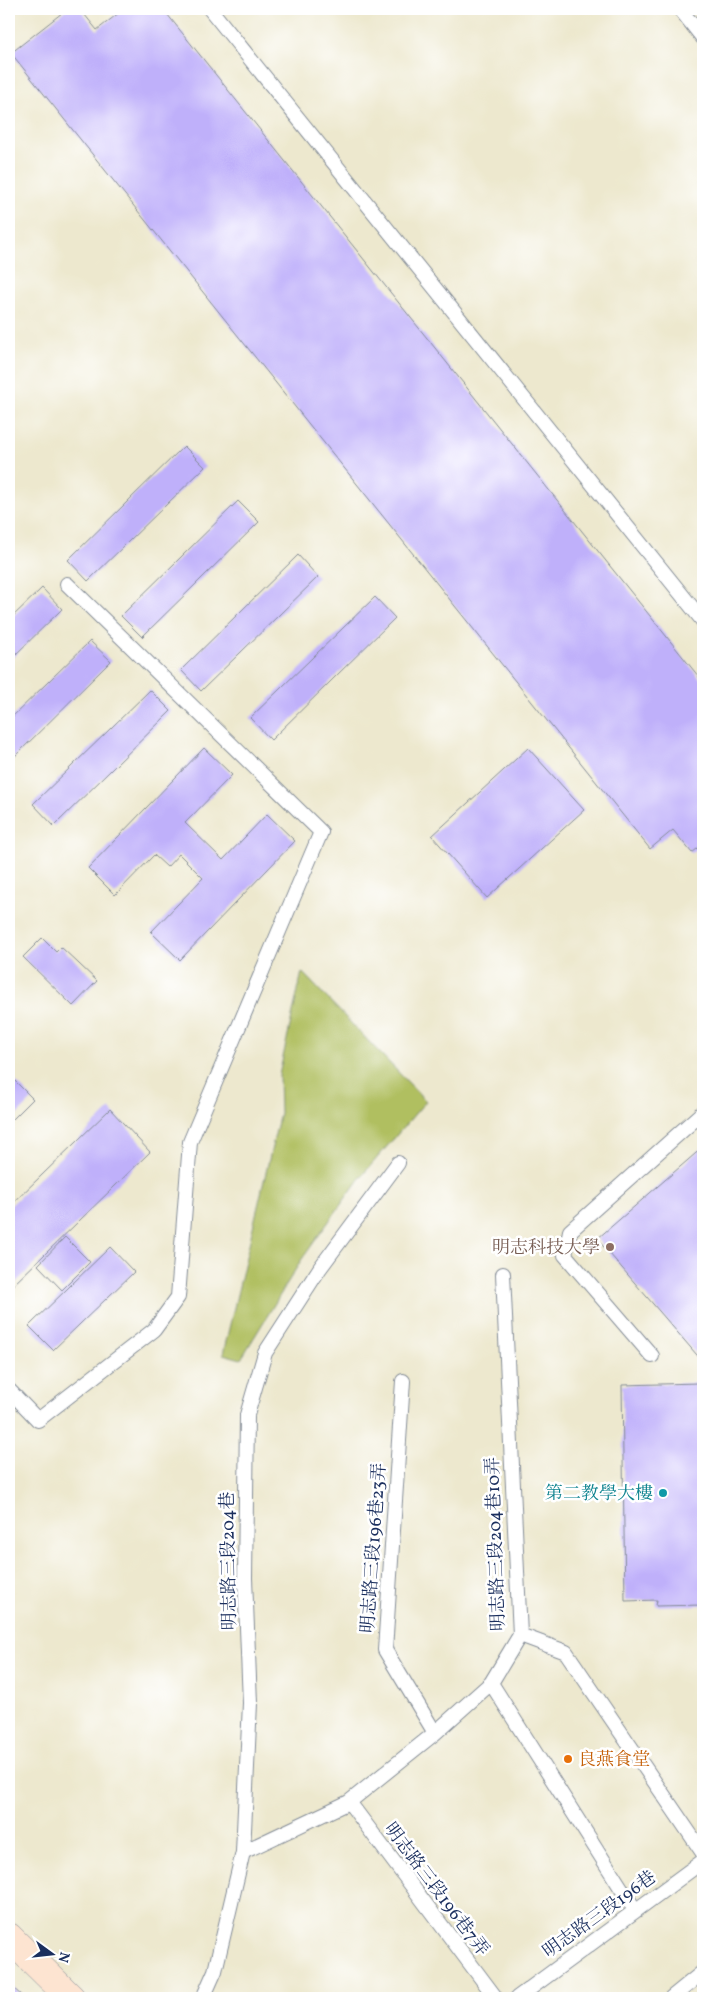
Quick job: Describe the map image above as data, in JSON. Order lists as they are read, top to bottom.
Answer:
{
  "streets": {
    "lane": [
      "明志路三段204巷10弄",
      "明志路三段196巷23弄",
      "明志路三段204巷",
      "明志路三段196巷7弄",
      "明志路三段196巷"
    ]
  },
  "crossings": [
    ["明志路三段204巷10弄", "明志路三段196巷23弄"],
    ["明志路三段204巷10弄", "明志路三段204巷"],
    ["明志路三段204巷10弄", "明志路三段196巷7弄"]
  ],
  "places": ["明志科技大學", "第二教學大樓", "良燕食堂"],
  "north": "right"
}
